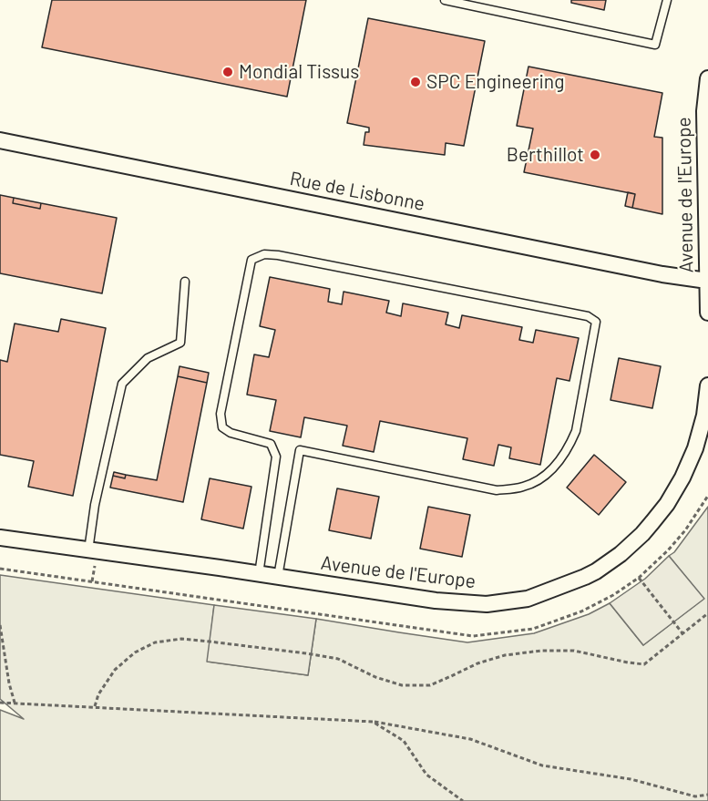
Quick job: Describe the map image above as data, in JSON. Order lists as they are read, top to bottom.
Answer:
{
  "streets": {
    "street": ["Rue de Lisbonne", "Avenue de l'Europe"]
  },
  "crossings": [
    ["Rue de Lisbonne", "Avenue de l'Europe"]
  ],
  "places": ["Mondial Tissus", "SPC Engineering", "Berthillot"]
}
